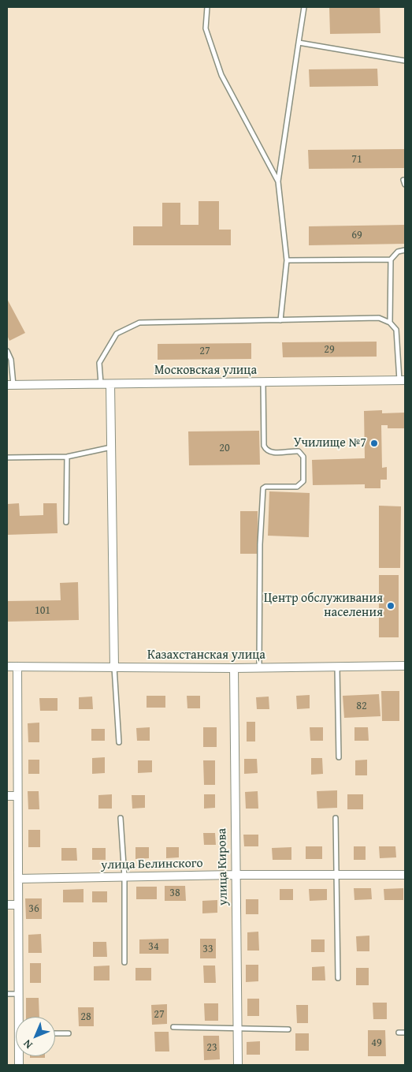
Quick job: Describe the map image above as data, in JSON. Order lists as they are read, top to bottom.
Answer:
{
  "streets": {
    "street": [
      "Московская улица",
      "Казахстанская улица",
      "улица Белинского",
      "улица Кирова"
    ]
  },
  "crossings": [
    ["Казахстанская улица", "улица Кирова"],
    ["улица Белинского", "улица Кирова"]
  ],
  "places": ["Училище №7", "Центр обслуживания населения"],
  "house_numbers": [
    "71",
    "69",
    "29",
    "27",
    "20",
    "101",
    "82",
    "38",
    "36",
    "34",
    "33",
    "27",
    "28",
    "49",
    "23"
  ],
  "north": "bottom left"
}
